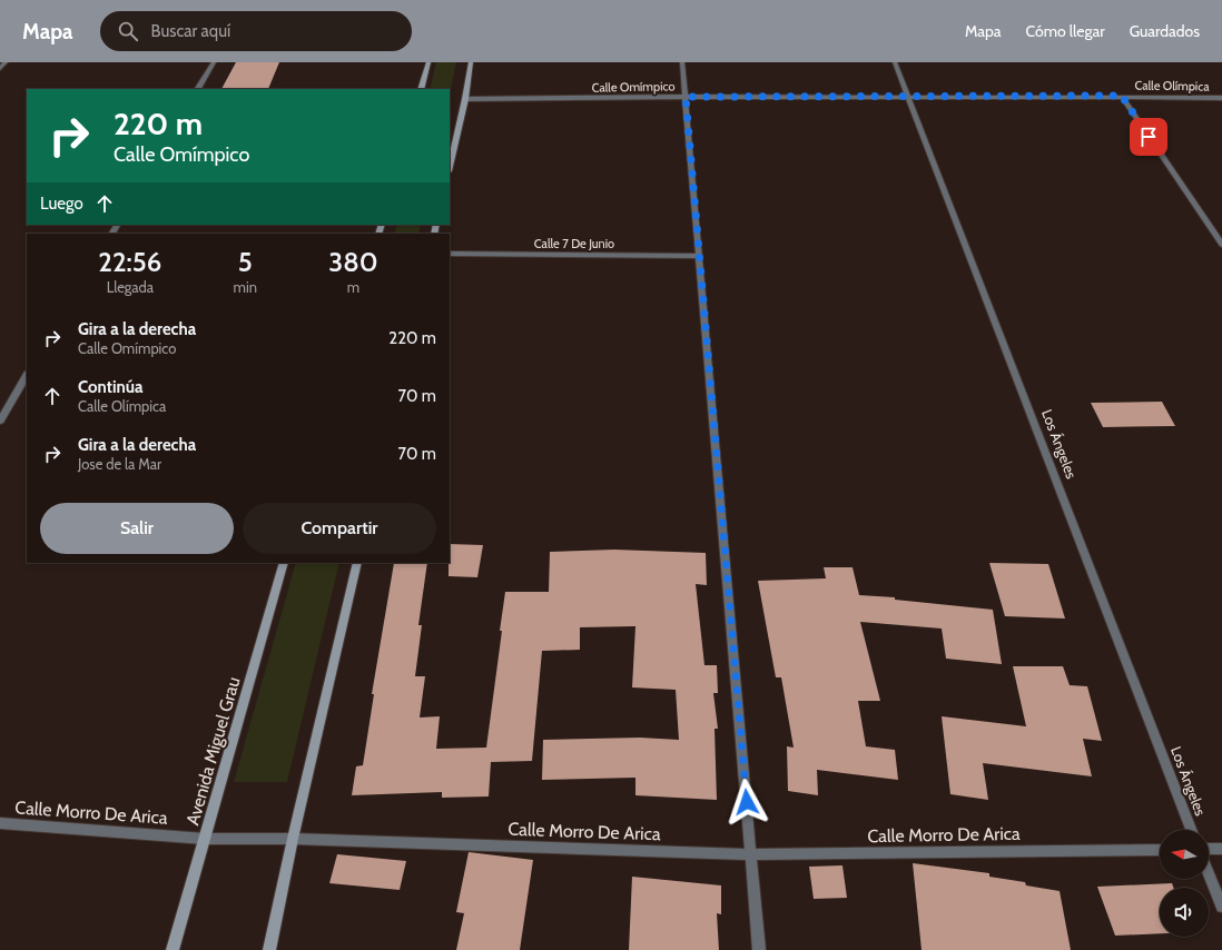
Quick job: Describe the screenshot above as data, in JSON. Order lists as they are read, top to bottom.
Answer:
{
  "streets": {
    "street": [
      "Calle Olímpica",
      "Calle Omímpico",
      "Calle 7 De Junio",
      "Los Ángeles",
      "Avenida Miguel Grau",
      "Calle Morro De Arica"
    ]
  },
  "crossings": [
    ["Calle Olímpica", "Calle Omímpico"],
    ["Calle Olímpica", "Los Ángeles"],
    ["Calle Omímpico", "Los Ángeles"],
    ["Avenida Miguel Grau", "Calle Morro De Arica"]
  ],
  "north": "left",
  "page": {
    "header": "Mapa",
    "search": "Buscar aquí",
    "nav": ["Mapa", "Cómo llegar", "Guardados"],
    "turn": ["220 m", "Calle Omímpico"],
    "then": "Luego",
    "eta": [
      "22:56",
      "Llegada",
      "5",
      "min",
      "380",
      "m"
    ],
    "list": [
      {
        "name": "Gira a la derecha",
        "note": "Calle Omímpico",
        "value": "220 m"
      },
      {
        "name": "Continúa",
        "note": "Calle Olímpica",
        "value": "70 m"
      },
      {
        "name": "Gira a la derecha",
        "note": "Jose de la Mar",
        "value": "70 m"
      }
    ],
    "buttons": ["Salir", "Compartir"]
  }
}
